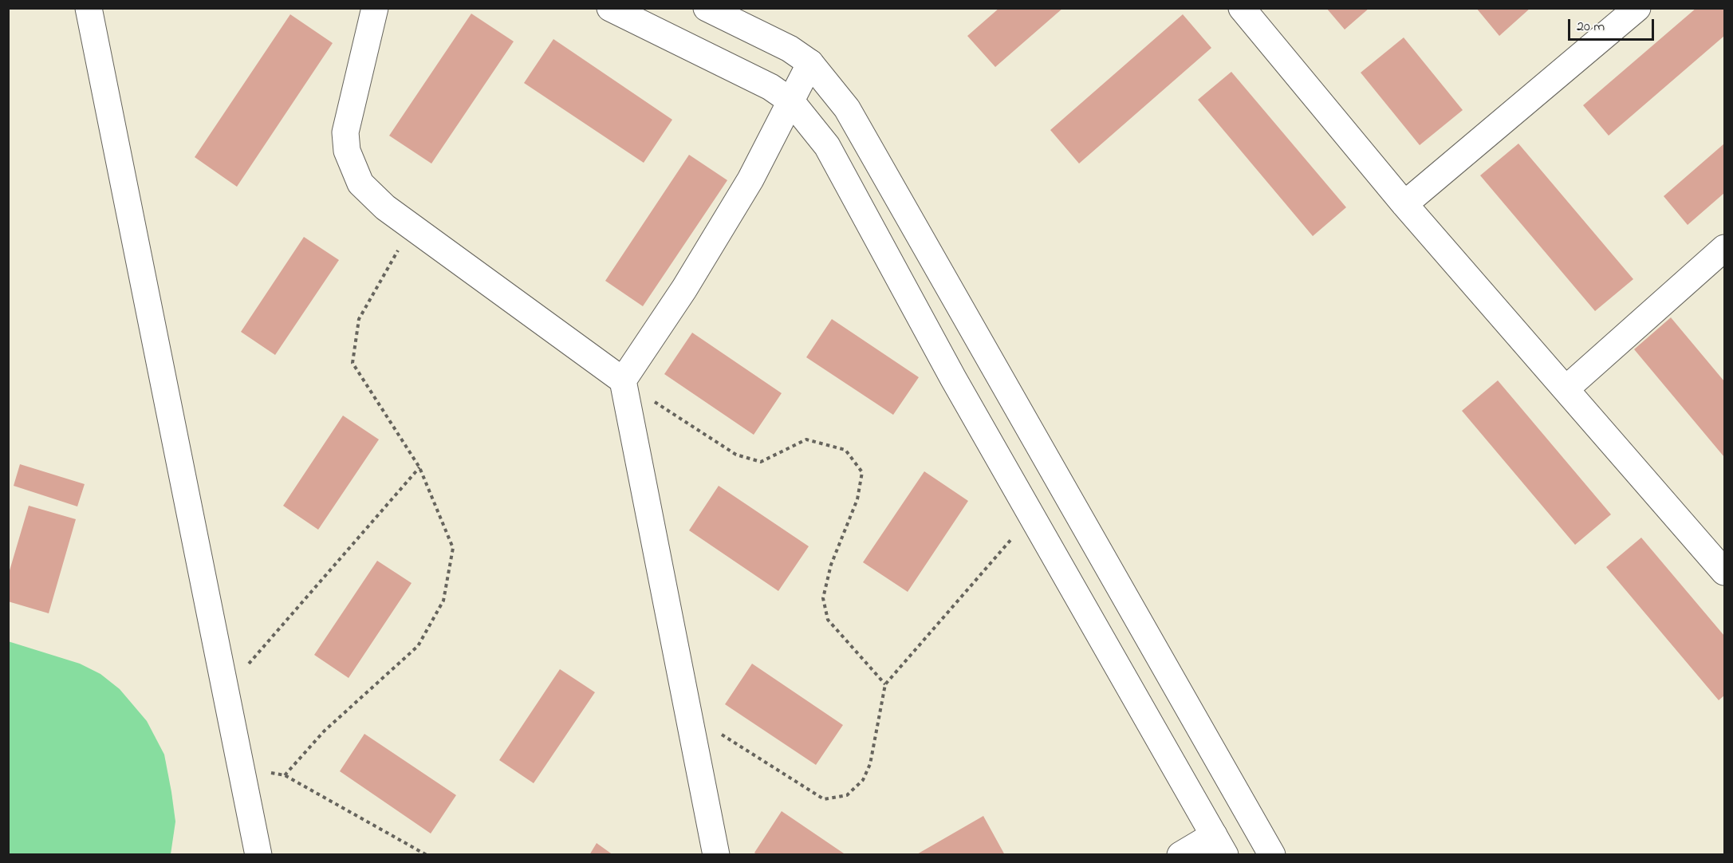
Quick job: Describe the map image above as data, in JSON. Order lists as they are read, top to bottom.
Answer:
{
  "scale_bar": "20 m"
}
